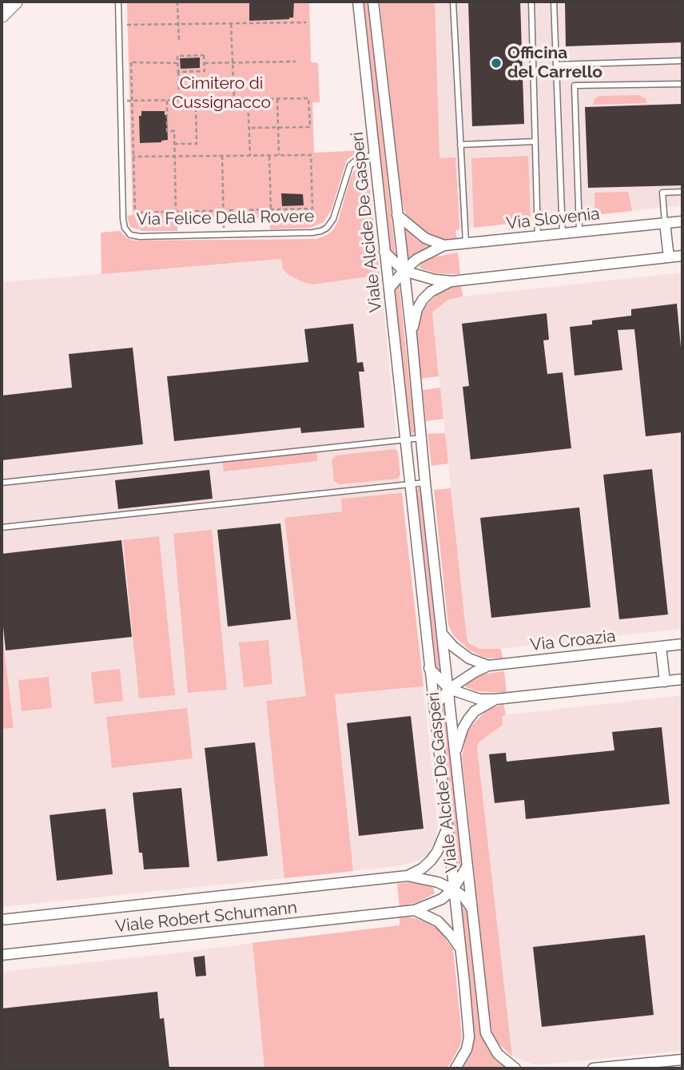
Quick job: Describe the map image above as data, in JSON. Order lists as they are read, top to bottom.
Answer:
{
  "streets": {
    "street": [
      "Via Slovenia",
      "Viale Alcide De Gasperi",
      "Via Croazia",
      "Viale Robert Schumann"
    ],
    "lane": ["Via Felice Della Rovere"]
  },
  "crossings": [
    ["Via Felice Della Rovere", "Viale Alcide De Gasperi"],
    ["Via Slovenia", "Viale Alcide De Gasperi"],
    ["Viale Alcide De Gasperi", "Via Croazia"],
    ["Viale Alcide De Gasperi", "Viale Robert Schumann"]
  ],
  "parks": ["Cimitero di Cussignacco"],
  "places": ["Officina del Carrello"]
}
